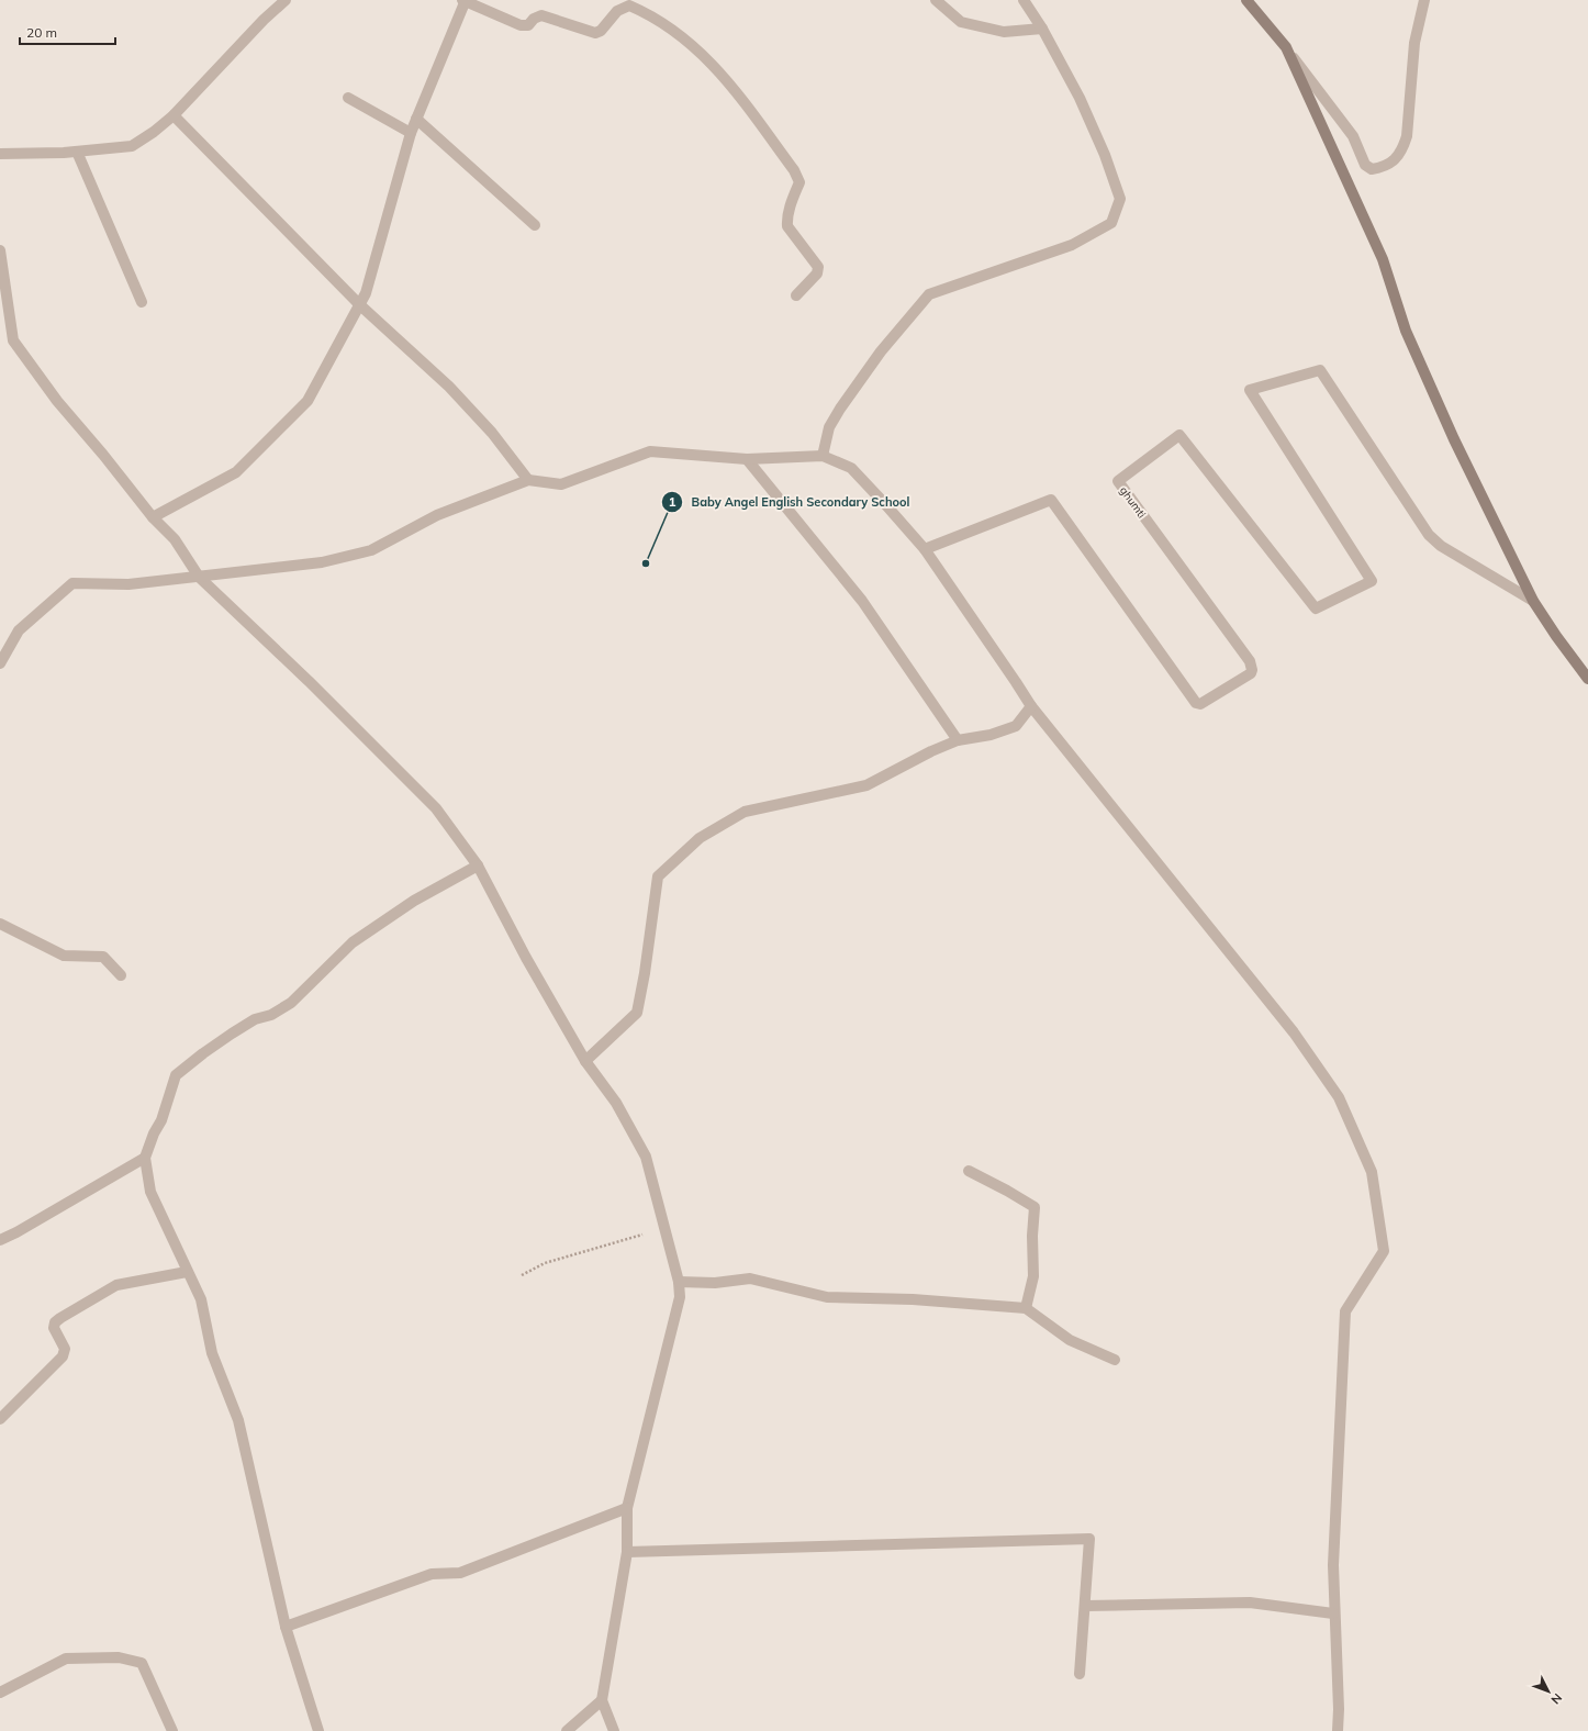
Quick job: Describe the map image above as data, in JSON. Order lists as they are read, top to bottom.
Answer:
{
  "streets": {
    "street": ["ghumti"]
  },
  "places": ["Baby Angel English Secondary School"],
  "scale_bar": "20 m",
  "north": "bottom right"
}
